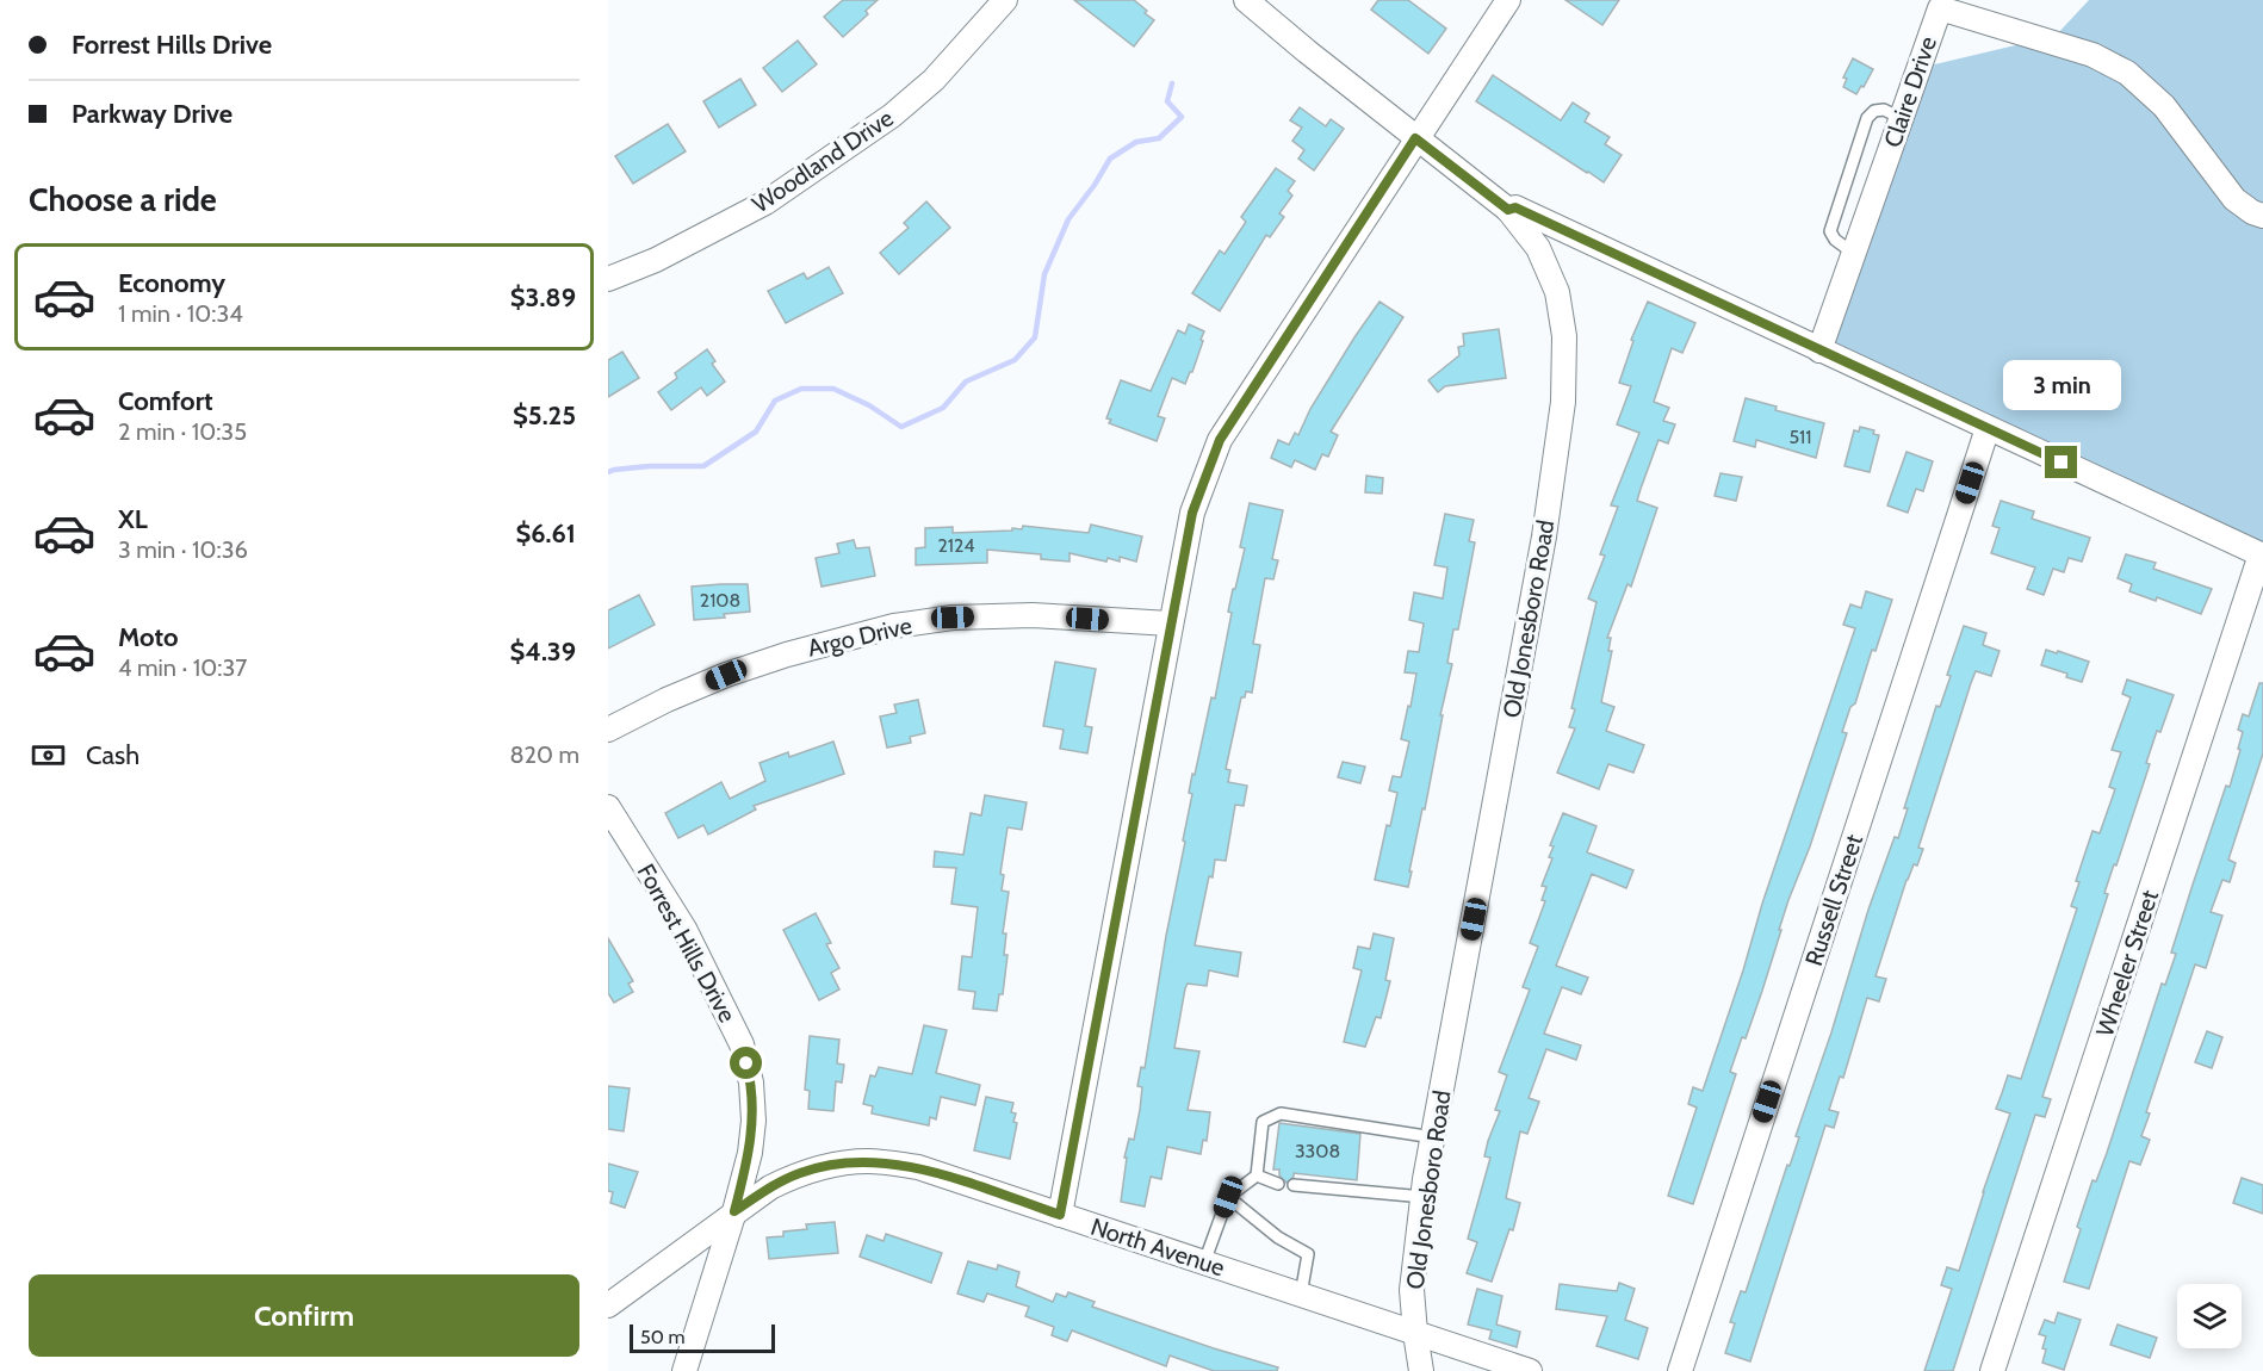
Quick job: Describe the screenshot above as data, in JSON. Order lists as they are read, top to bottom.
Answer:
{
  "streets": {
    "street": [
      "Claire Drive",
      "Woodland Drive",
      "Old Jonesboro Road",
      "Argo Drive",
      "Russell Street",
      "Forrest Hills Drive",
      "Wheeler Street",
      "North Avenue"
    ]
  },
  "crossings": [
    ["Old Jonesboro Road", "North Avenue"],
    ["Forrest Hills Drive", "North Avenue"]
  ],
  "house_numbers": [
    "511",
    "2124",
    "2108",
    "3308"
  ],
  "scale_bar": "50 m",
  "page": {
    "banner": ["Forrest Hills Drive", "Parkway Drive"],
    "heading": "Choose a ride",
    "list": [
      {
        "name": "Economy",
        "note": "1 min · 10:34",
        "value": "$3.89"
      },
      {
        "name": "Comfort",
        "note": "2 min · 10:35",
        "value": "$5.25"
      },
      {
        "name": "XL",
        "note": "3 min · 10:36",
        "value": "$6.61"
      },
      {
        "name": "Moto",
        "note": "4 min · 10:37",
        "value": "$4.39"
      }
    ],
    "bubble": "3 min",
    "pay": ["Cash", "820 m"],
    "buttons": "Confirm",
    "scale": "50 m"
  }
}
